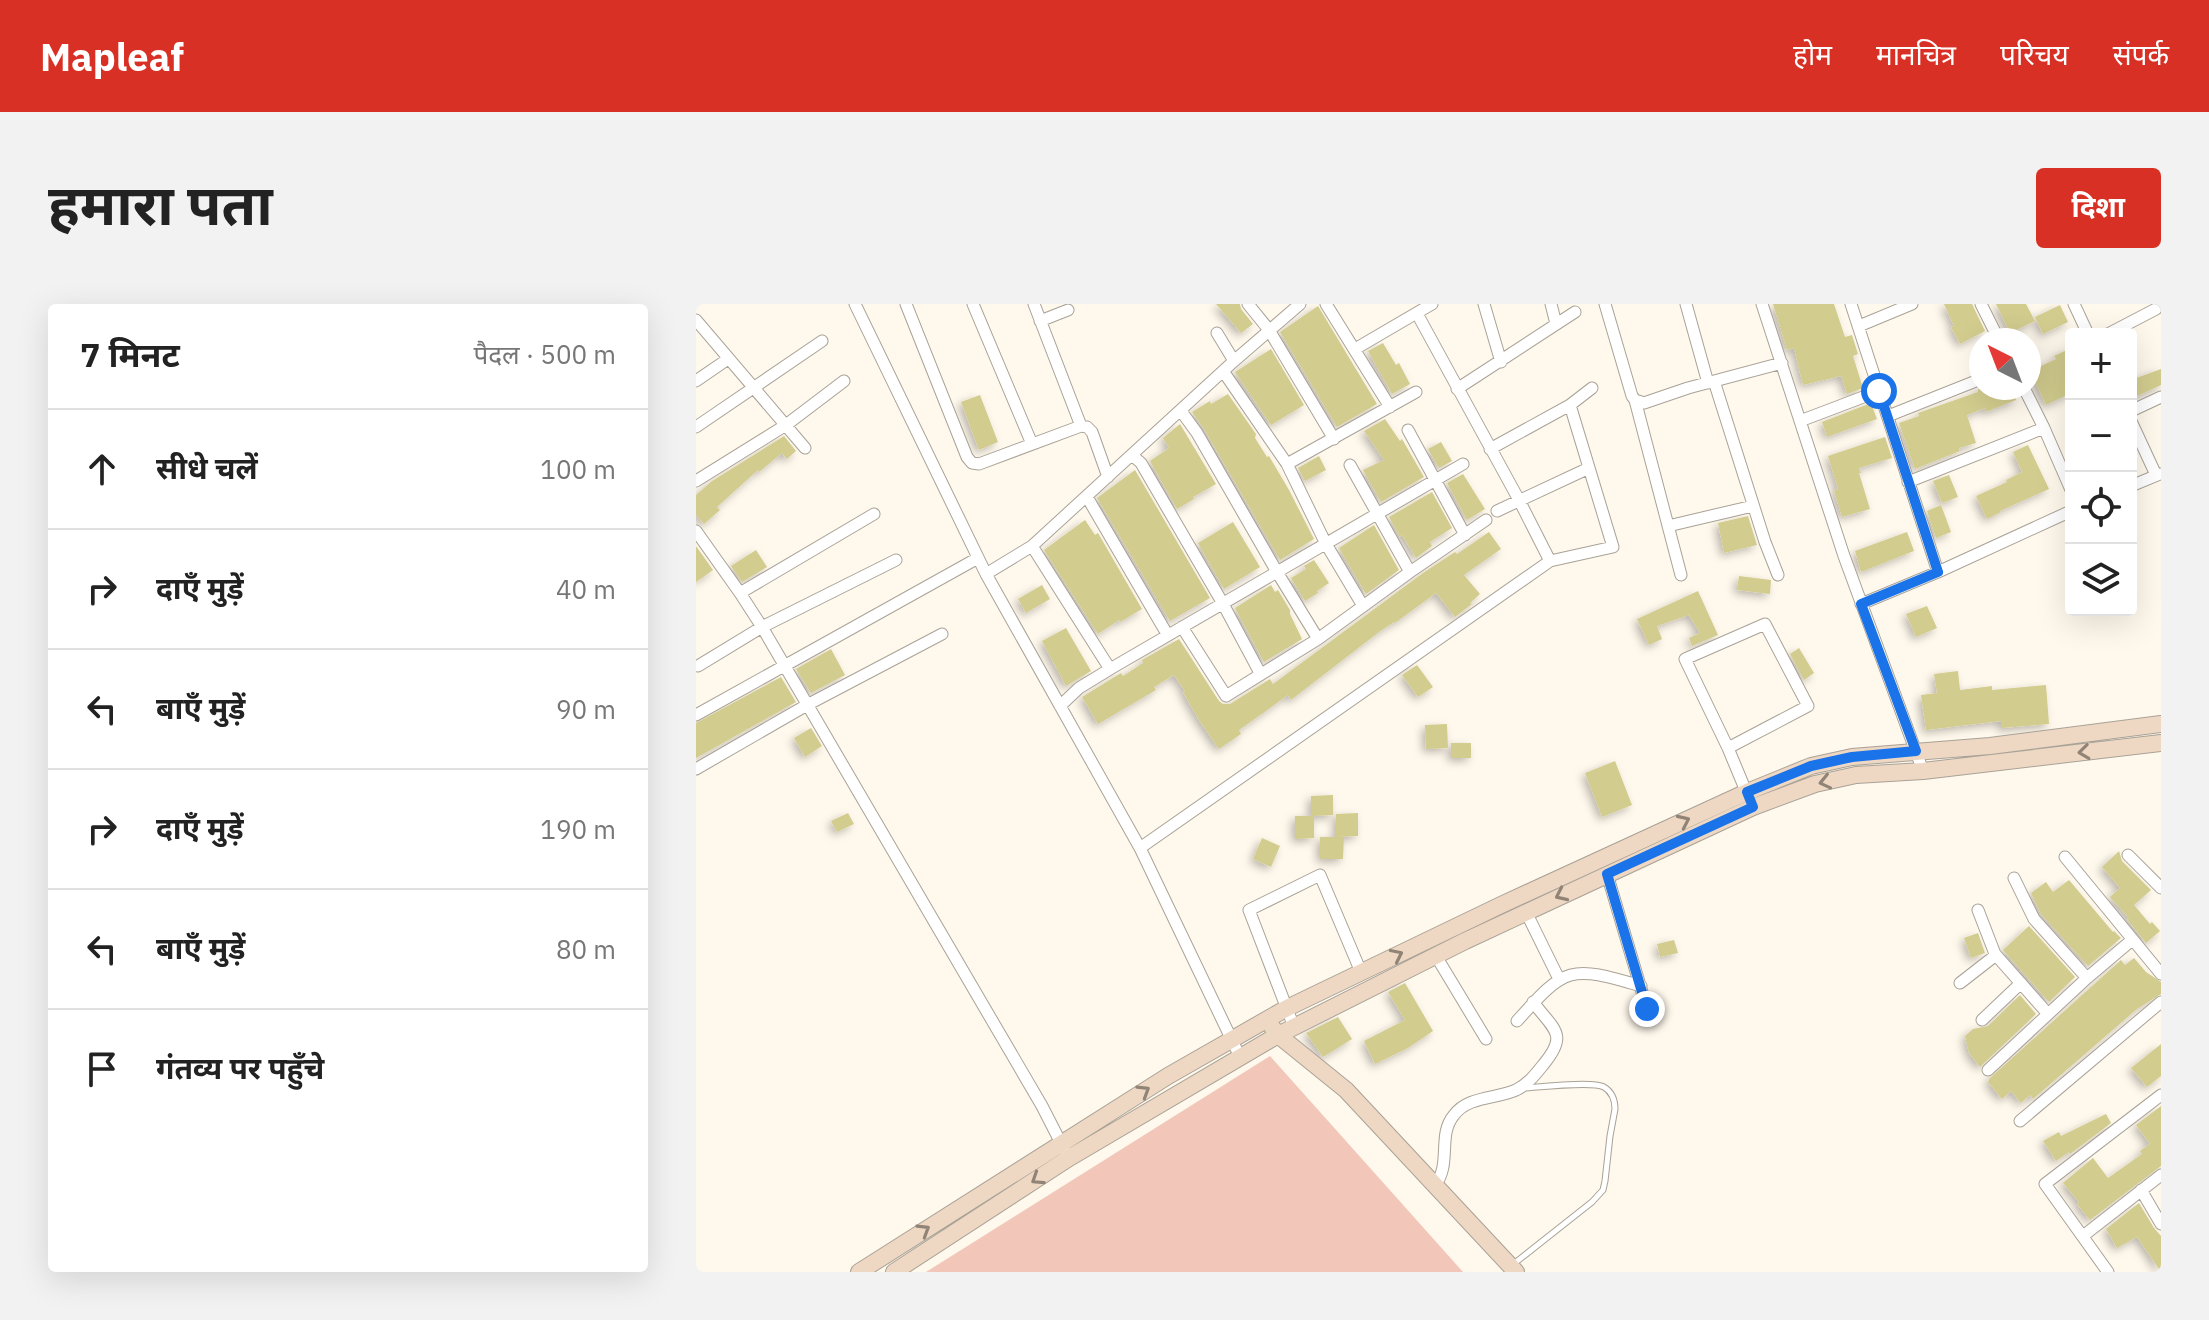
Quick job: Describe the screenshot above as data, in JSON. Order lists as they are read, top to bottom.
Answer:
{
  "north": "top left",
  "page": {
    "header": "Mapleaf",
    "nav": [
      "होम",
      "मानचित्र",
      "परिचय",
      "संपर्क"
    ],
    "title": "हमारा पता",
    "buttons": "दिशा",
    "heading": ["7 मिनट", "पैदल · 500 m"],
    "map_buttons": ["+", "−"],
    "list": [
      ["सीधे चलें", "100 m"],
      ["दाएँ मुड़ें", "40 m"],
      ["बाएँ मुड़ें", "90 m"],
      ["दाएँ मुड़ें", "190 m"],
      ["बाएँ मुड़ें", "80 m"],
      "गंतव्य पर पहुँचे"
    ]
  }
}
